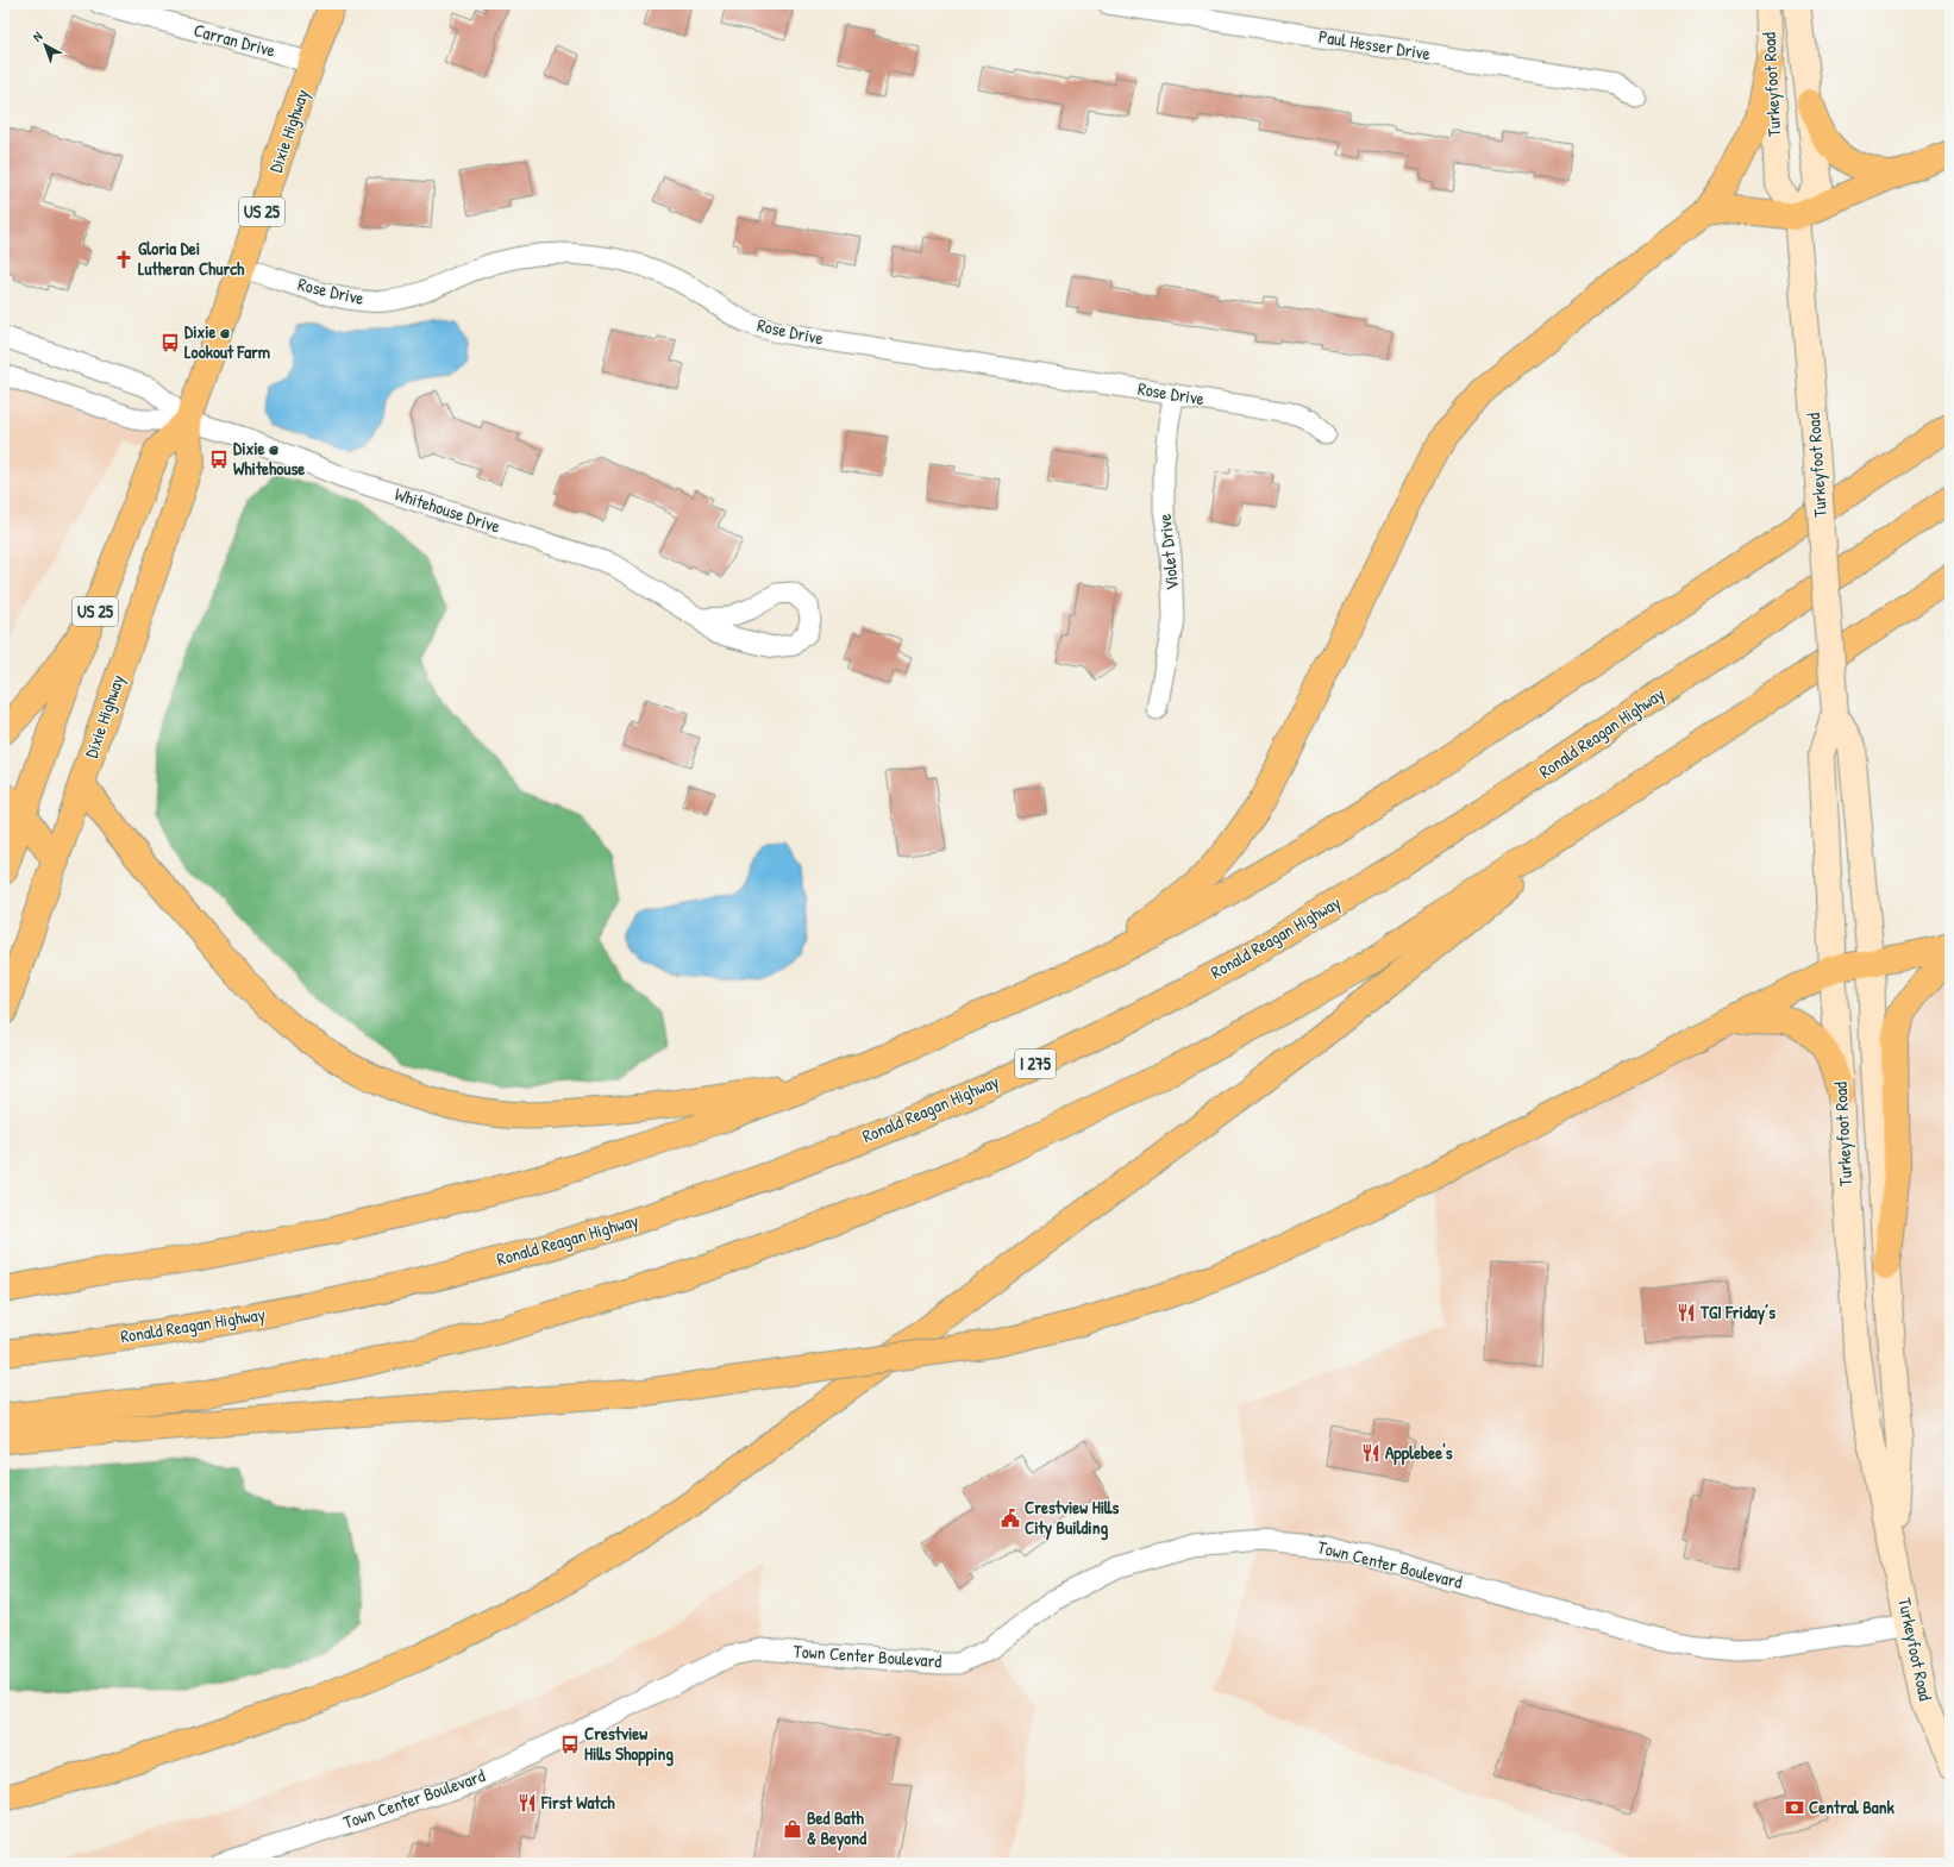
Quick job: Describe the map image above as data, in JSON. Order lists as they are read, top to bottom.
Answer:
{
  "streets": {
    "main road": [
      "Turkeyfoot Road",
      "Dixie Highway",
      "US 25",
      "Ronald Reagan Highway",
      "I 275"
    ],
    "street": [
      "Carran Drive",
      "Paul Hesser Drive",
      "Rose Drive",
      "Whitehouse Drive",
      "Violet Drive",
      "Town Center Boulevard"
    ]
  },
  "crossings": [
    ["Carran Drive", "Dixie Highway"],
    ["Turkeyfoot Road", "Town Center Boulevard"],
    ["Dixie Highway", "Rose Drive"],
    ["Dixie Highway", "Whitehouse Drive"],
    ["Rose Drive", "Violet Drive"]
  ],
  "places": {
    "church": ["Gloria Dei Lutheran Church"],
    "bus stop": ["Dixie @ Lookout Farm", "Dixie @ Whitehouse", "Crestview Hills Shopping"],
    "restaurant": ["TGI Friday’s", "Applebee's", "First Watch"],
    "public building": ["Crestview Hills City Building"],
    "bank": ["Central Bank"],
    "shop": ["Bed Bath & Beyond"]
  },
  "north": "top left"
}
